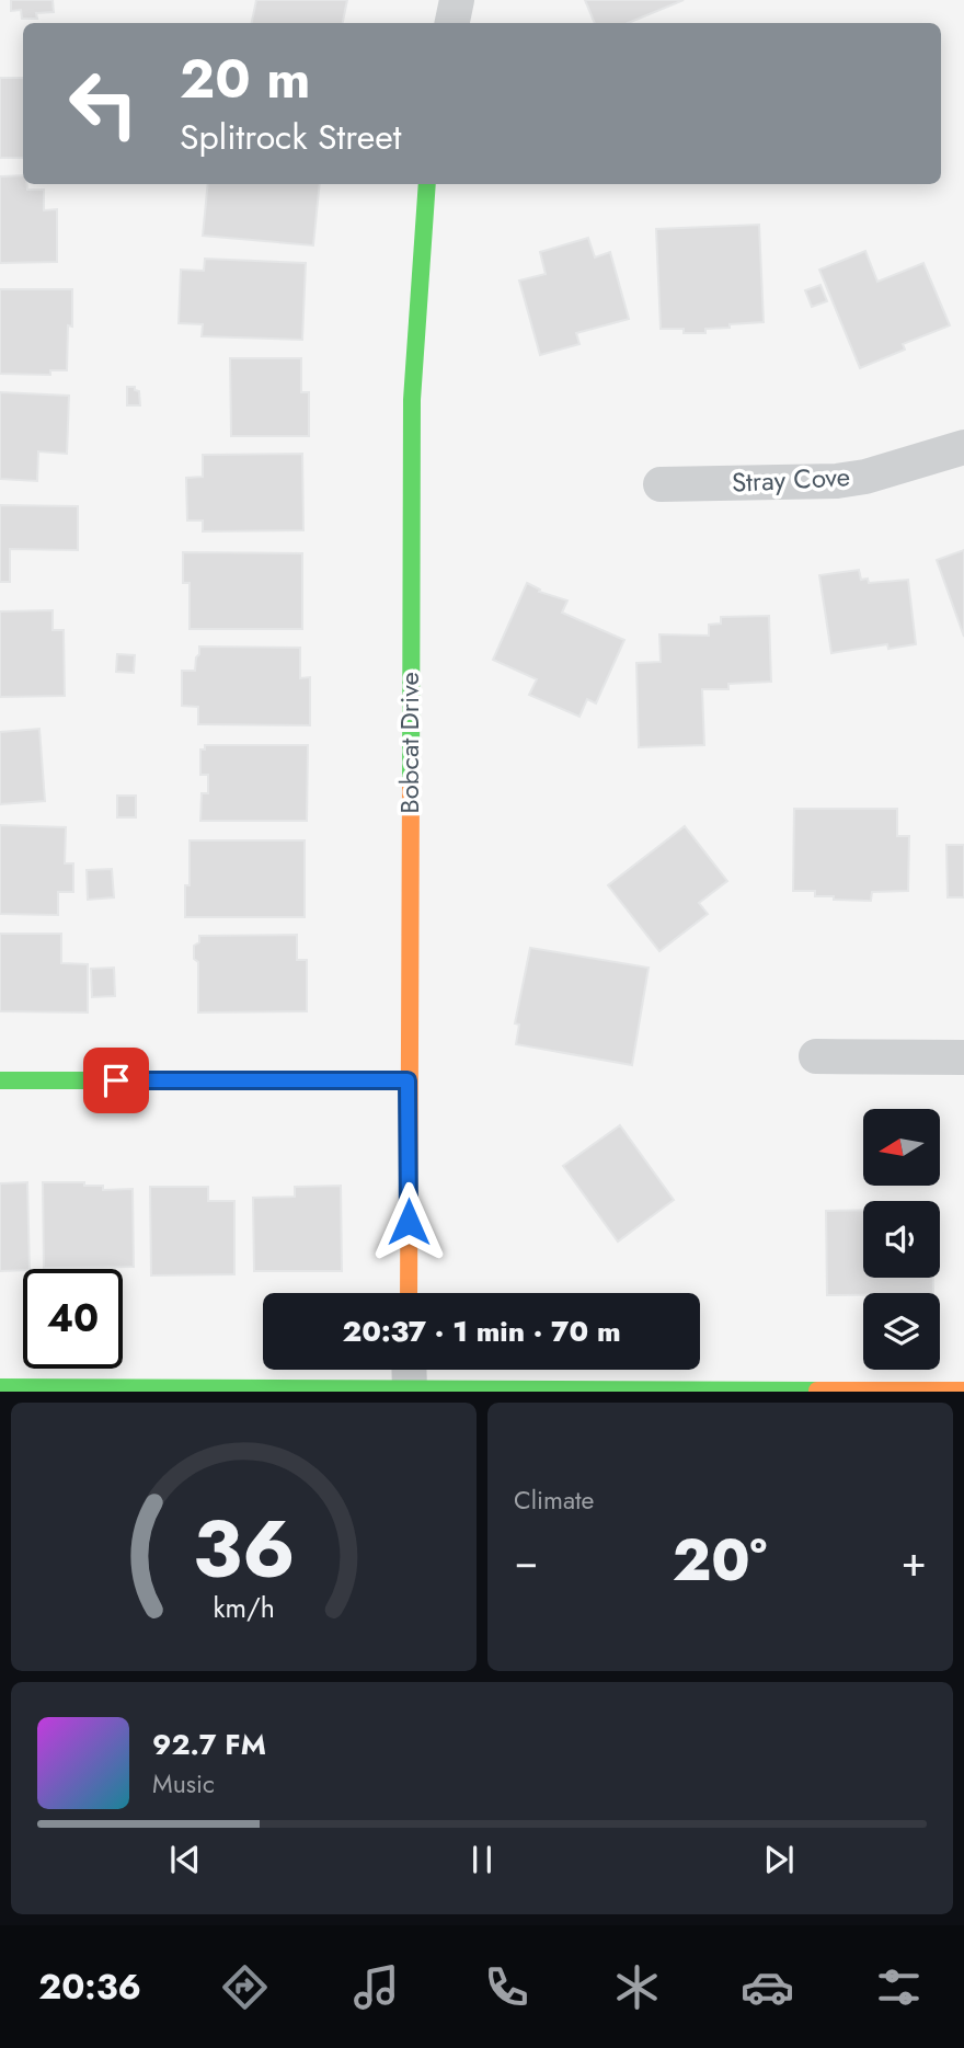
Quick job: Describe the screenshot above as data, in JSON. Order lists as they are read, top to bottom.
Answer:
{
  "streets": {
    "street": ["Stray Cove", "Bobcat Drive"]
  },
  "north": "left",
  "page": {
    "turn": ["20 m", "Splitrock Street"],
    "limit": "40",
    "trip": "20:37 · 1 min · 70 m",
    "tile": "Climate",
    "heat": ["−", "20°", "+"],
    "song": ["92.7 FM", "Music"],
    "tabs": "20:36",
    "gauge": ["36", "km/h"]
  }
}
